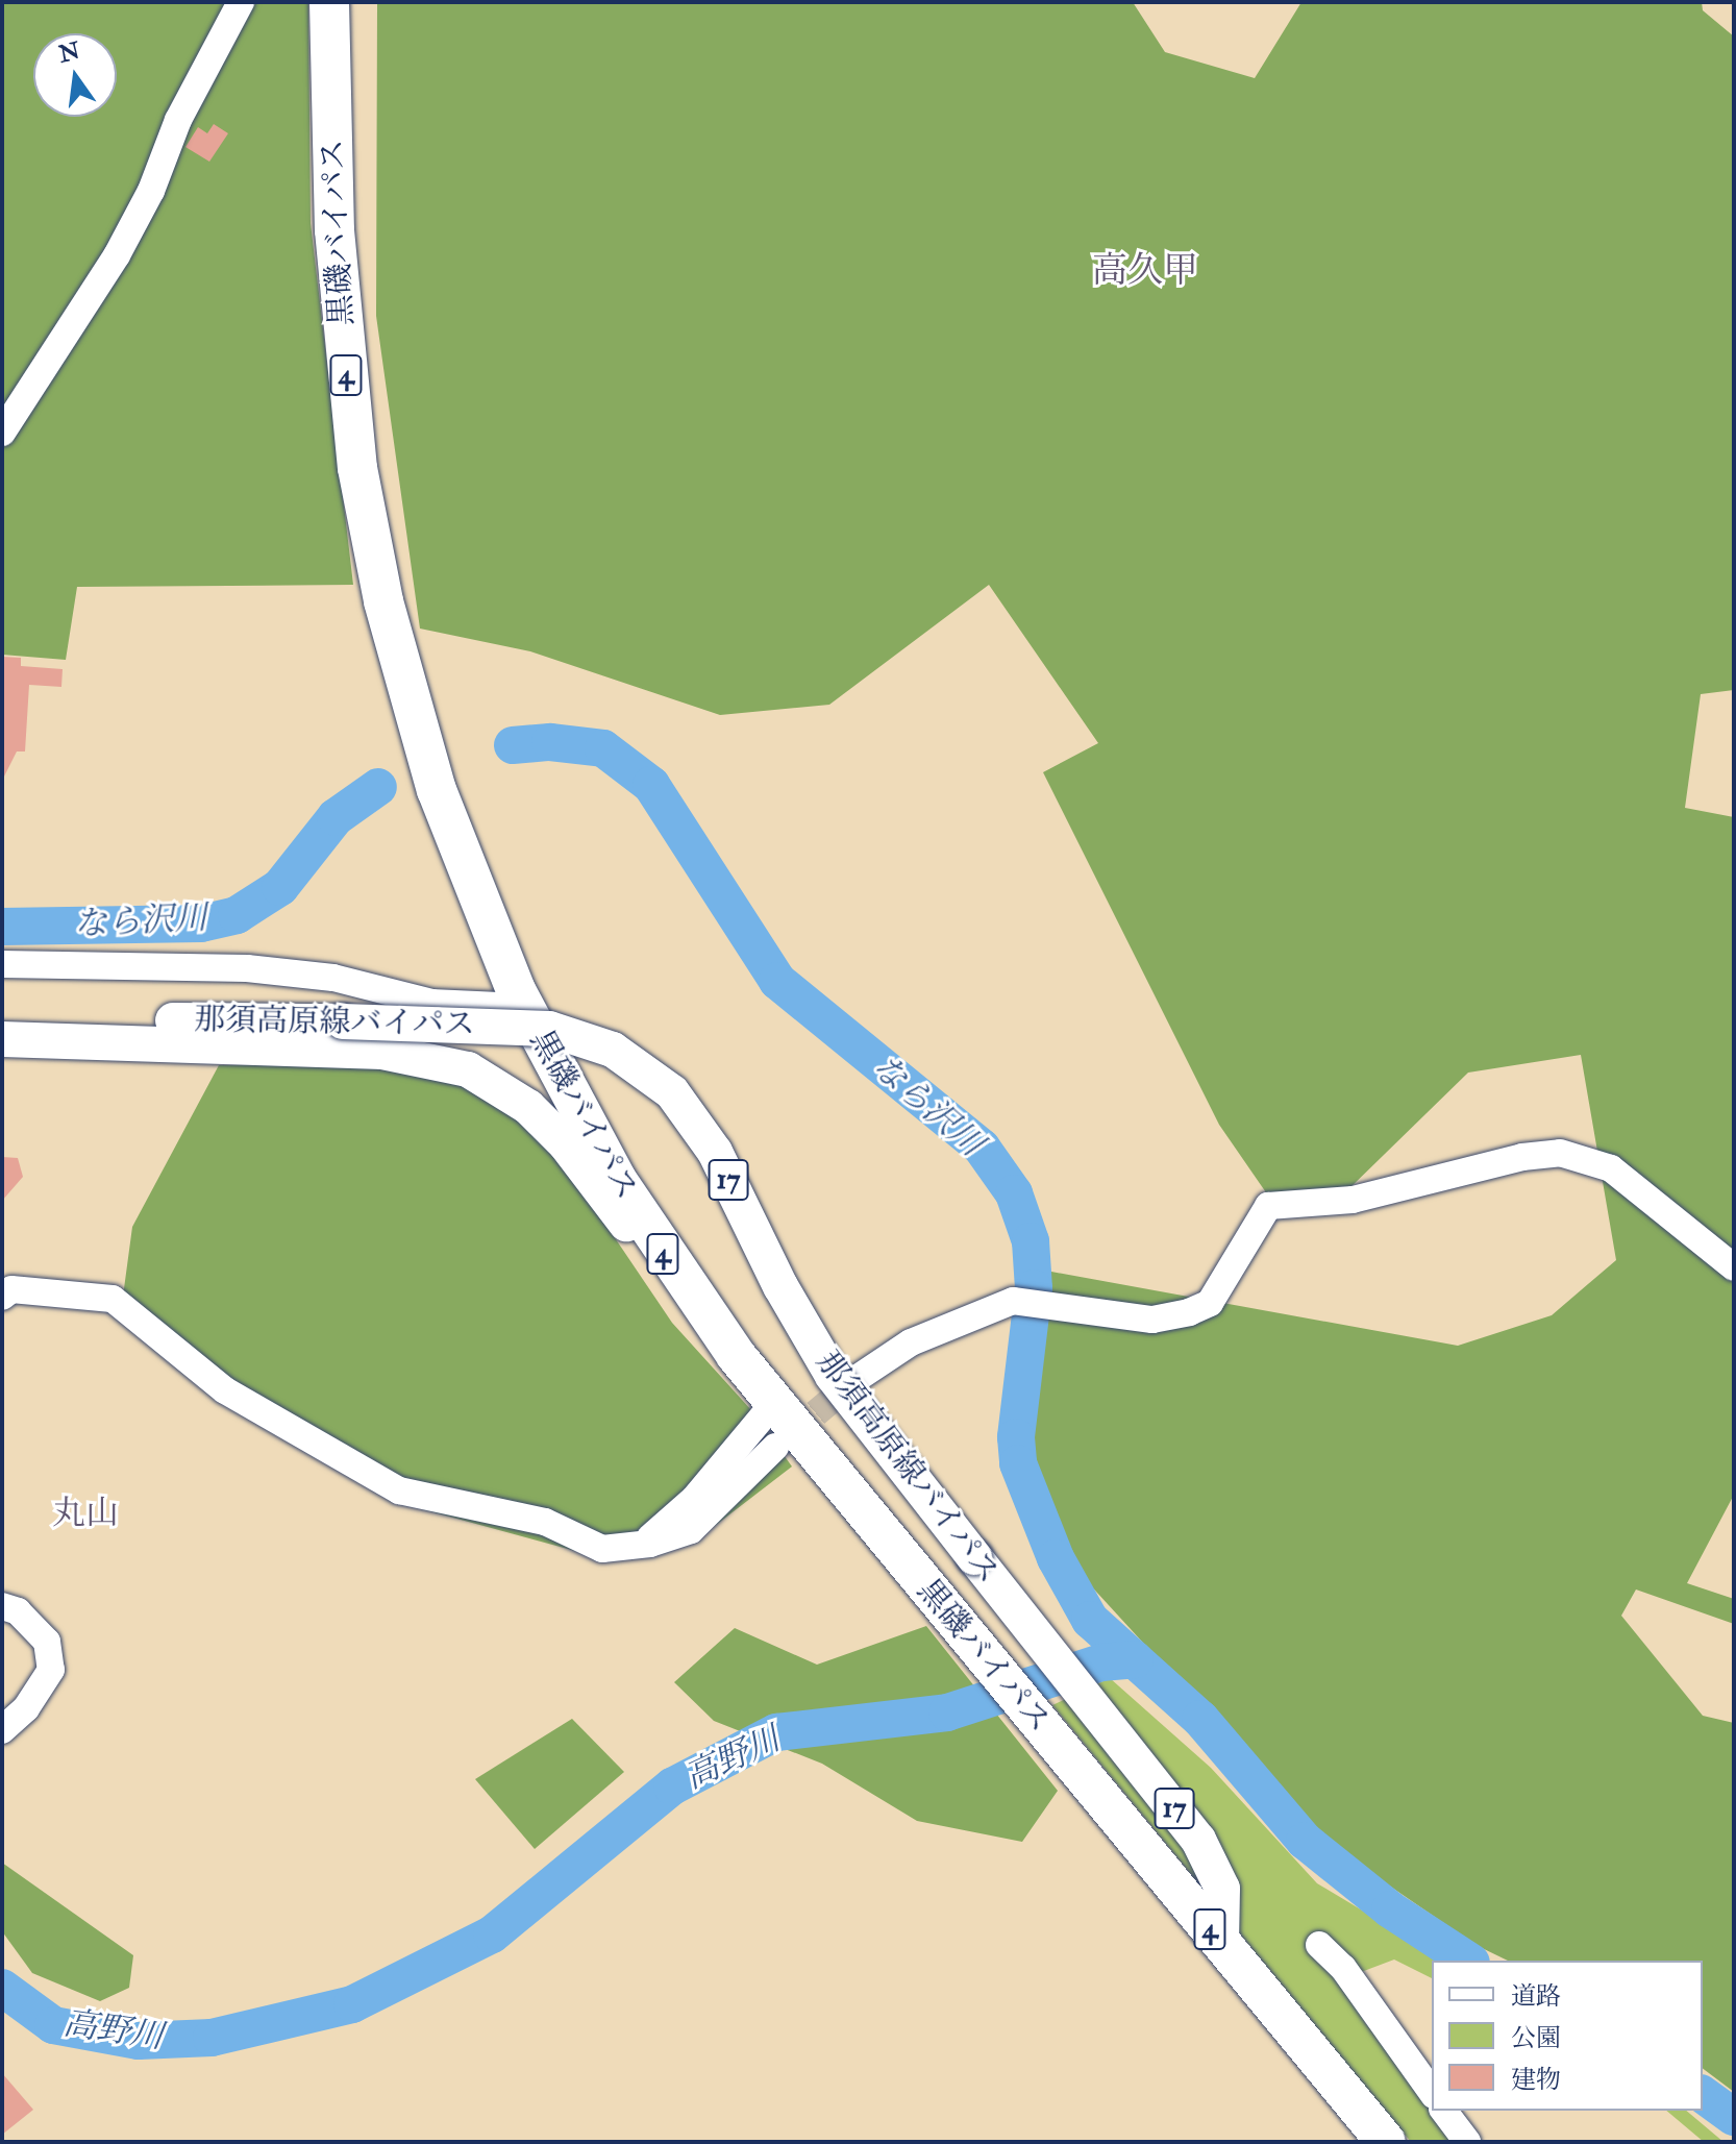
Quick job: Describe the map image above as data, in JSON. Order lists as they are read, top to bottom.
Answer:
{
  "streets": {
    "highway": ["黒磯バイパス", "4"],
    "main road": ["那須高原線バイパス", "17"]
  },
  "crossings": [
    ["黒磯バイパス", "那須高原線バイパス"]
  ],
  "districts": ["高久甲", "丸山"],
  "water": ["なら沢川", "高野川"],
  "legend": ["道路", "公園", "建物"],
  "north": "top"
}
